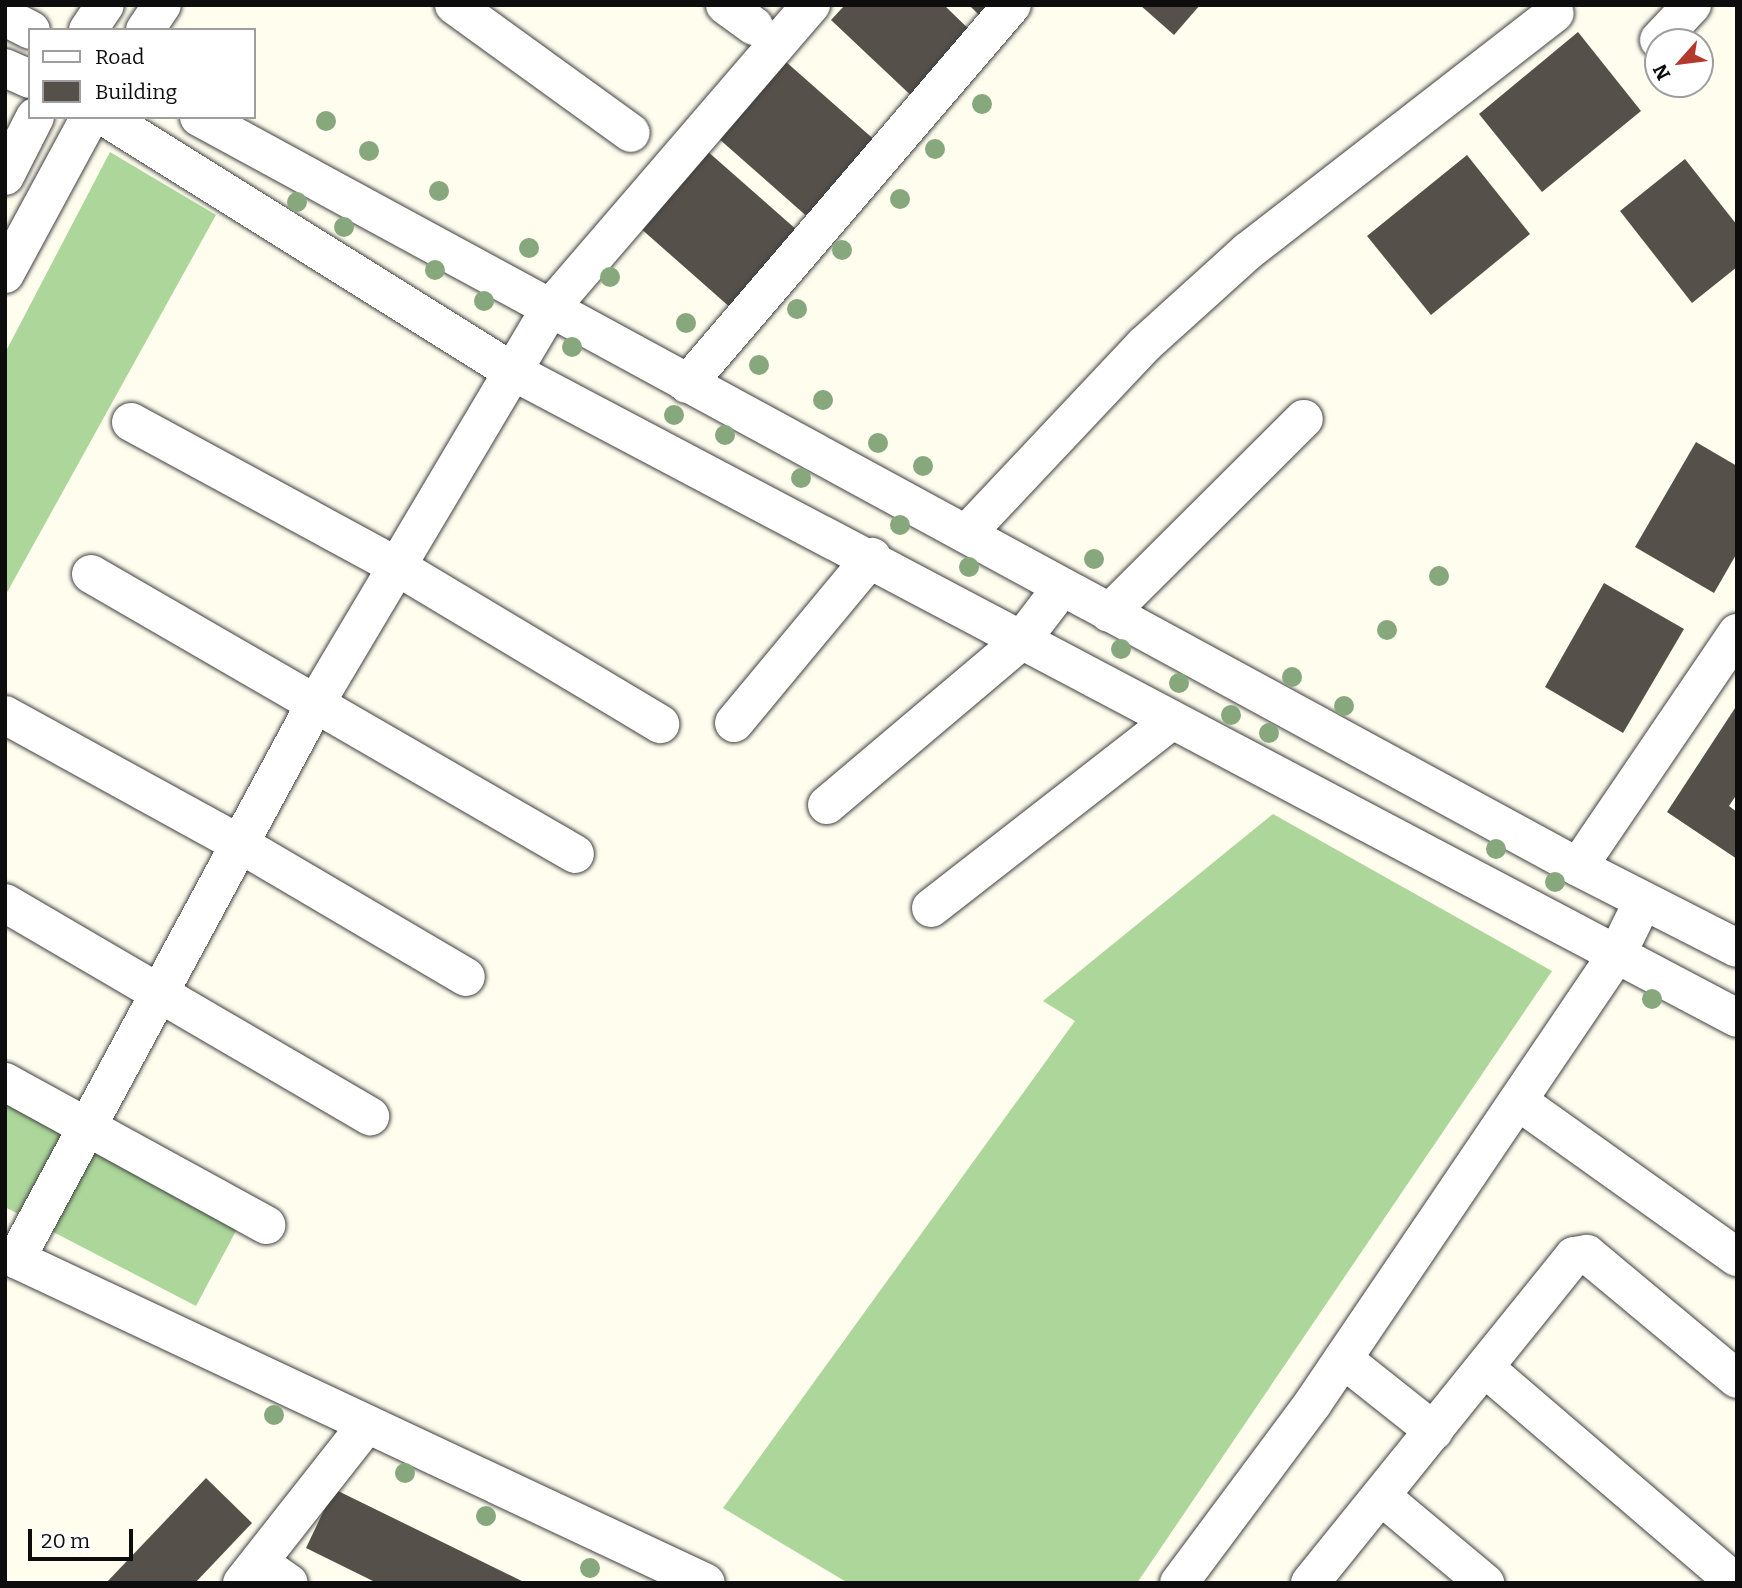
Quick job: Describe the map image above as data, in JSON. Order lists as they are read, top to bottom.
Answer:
{
  "legend": ["Road", "Building"],
  "scale_bar": "20 m",
  "north": "bottom left"
}
